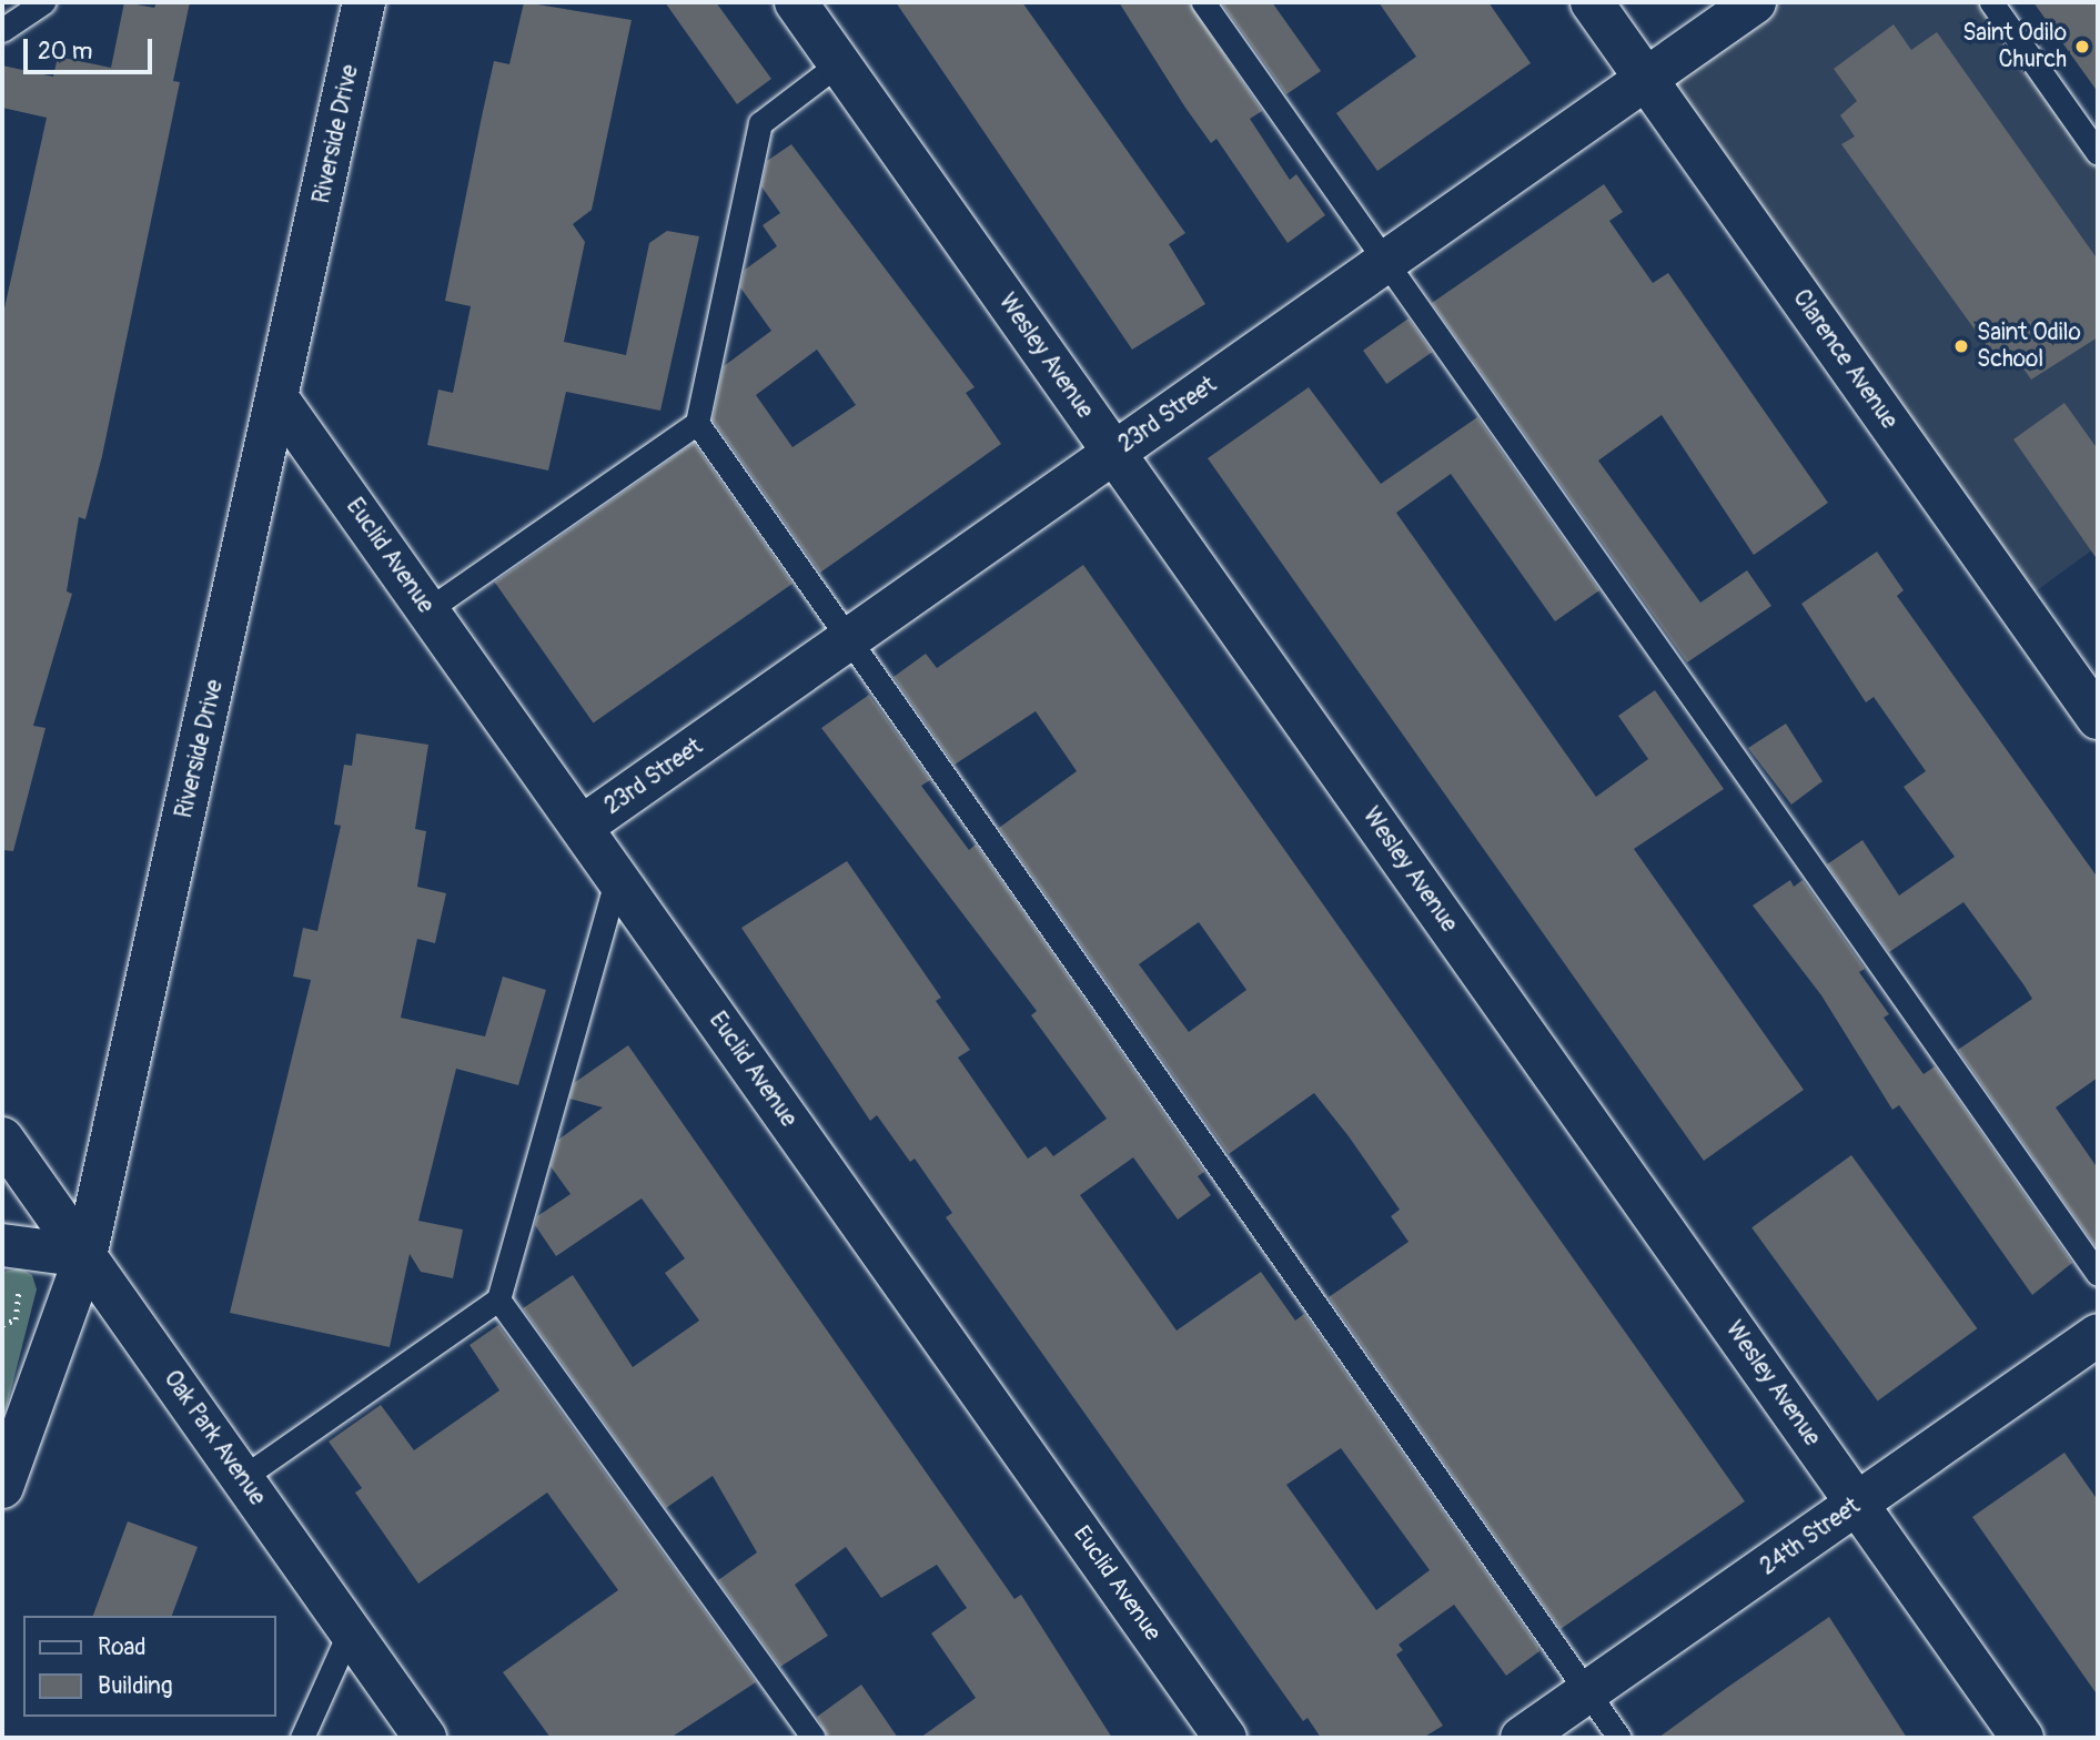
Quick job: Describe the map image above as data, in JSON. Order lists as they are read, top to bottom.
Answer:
{
  "streets": {
    "street": [
      "Riverside Drive",
      "Wesley Avenue",
      "Clarence Avenue",
      "23rd Street",
      "Euclid Avenue",
      "Oak Park Avenue",
      "24th Street"
    ]
  },
  "crossings": [
    ["Riverside Drive", "Euclid Avenue"],
    ["Riverside Drive", "Oak Park Avenue"],
    ["Wesley Avenue", "23rd Street"],
    ["Wesley Avenue", "24th Street"],
    ["Clarence Avenue", "23rd Street"],
    ["23rd Street", "Euclid Avenue"]
  ],
  "places": ["Saint Odilo Church", "Saint Odilo School"],
  "legend": ["Road", "Building"],
  "scale_bar": "20 m"
}
